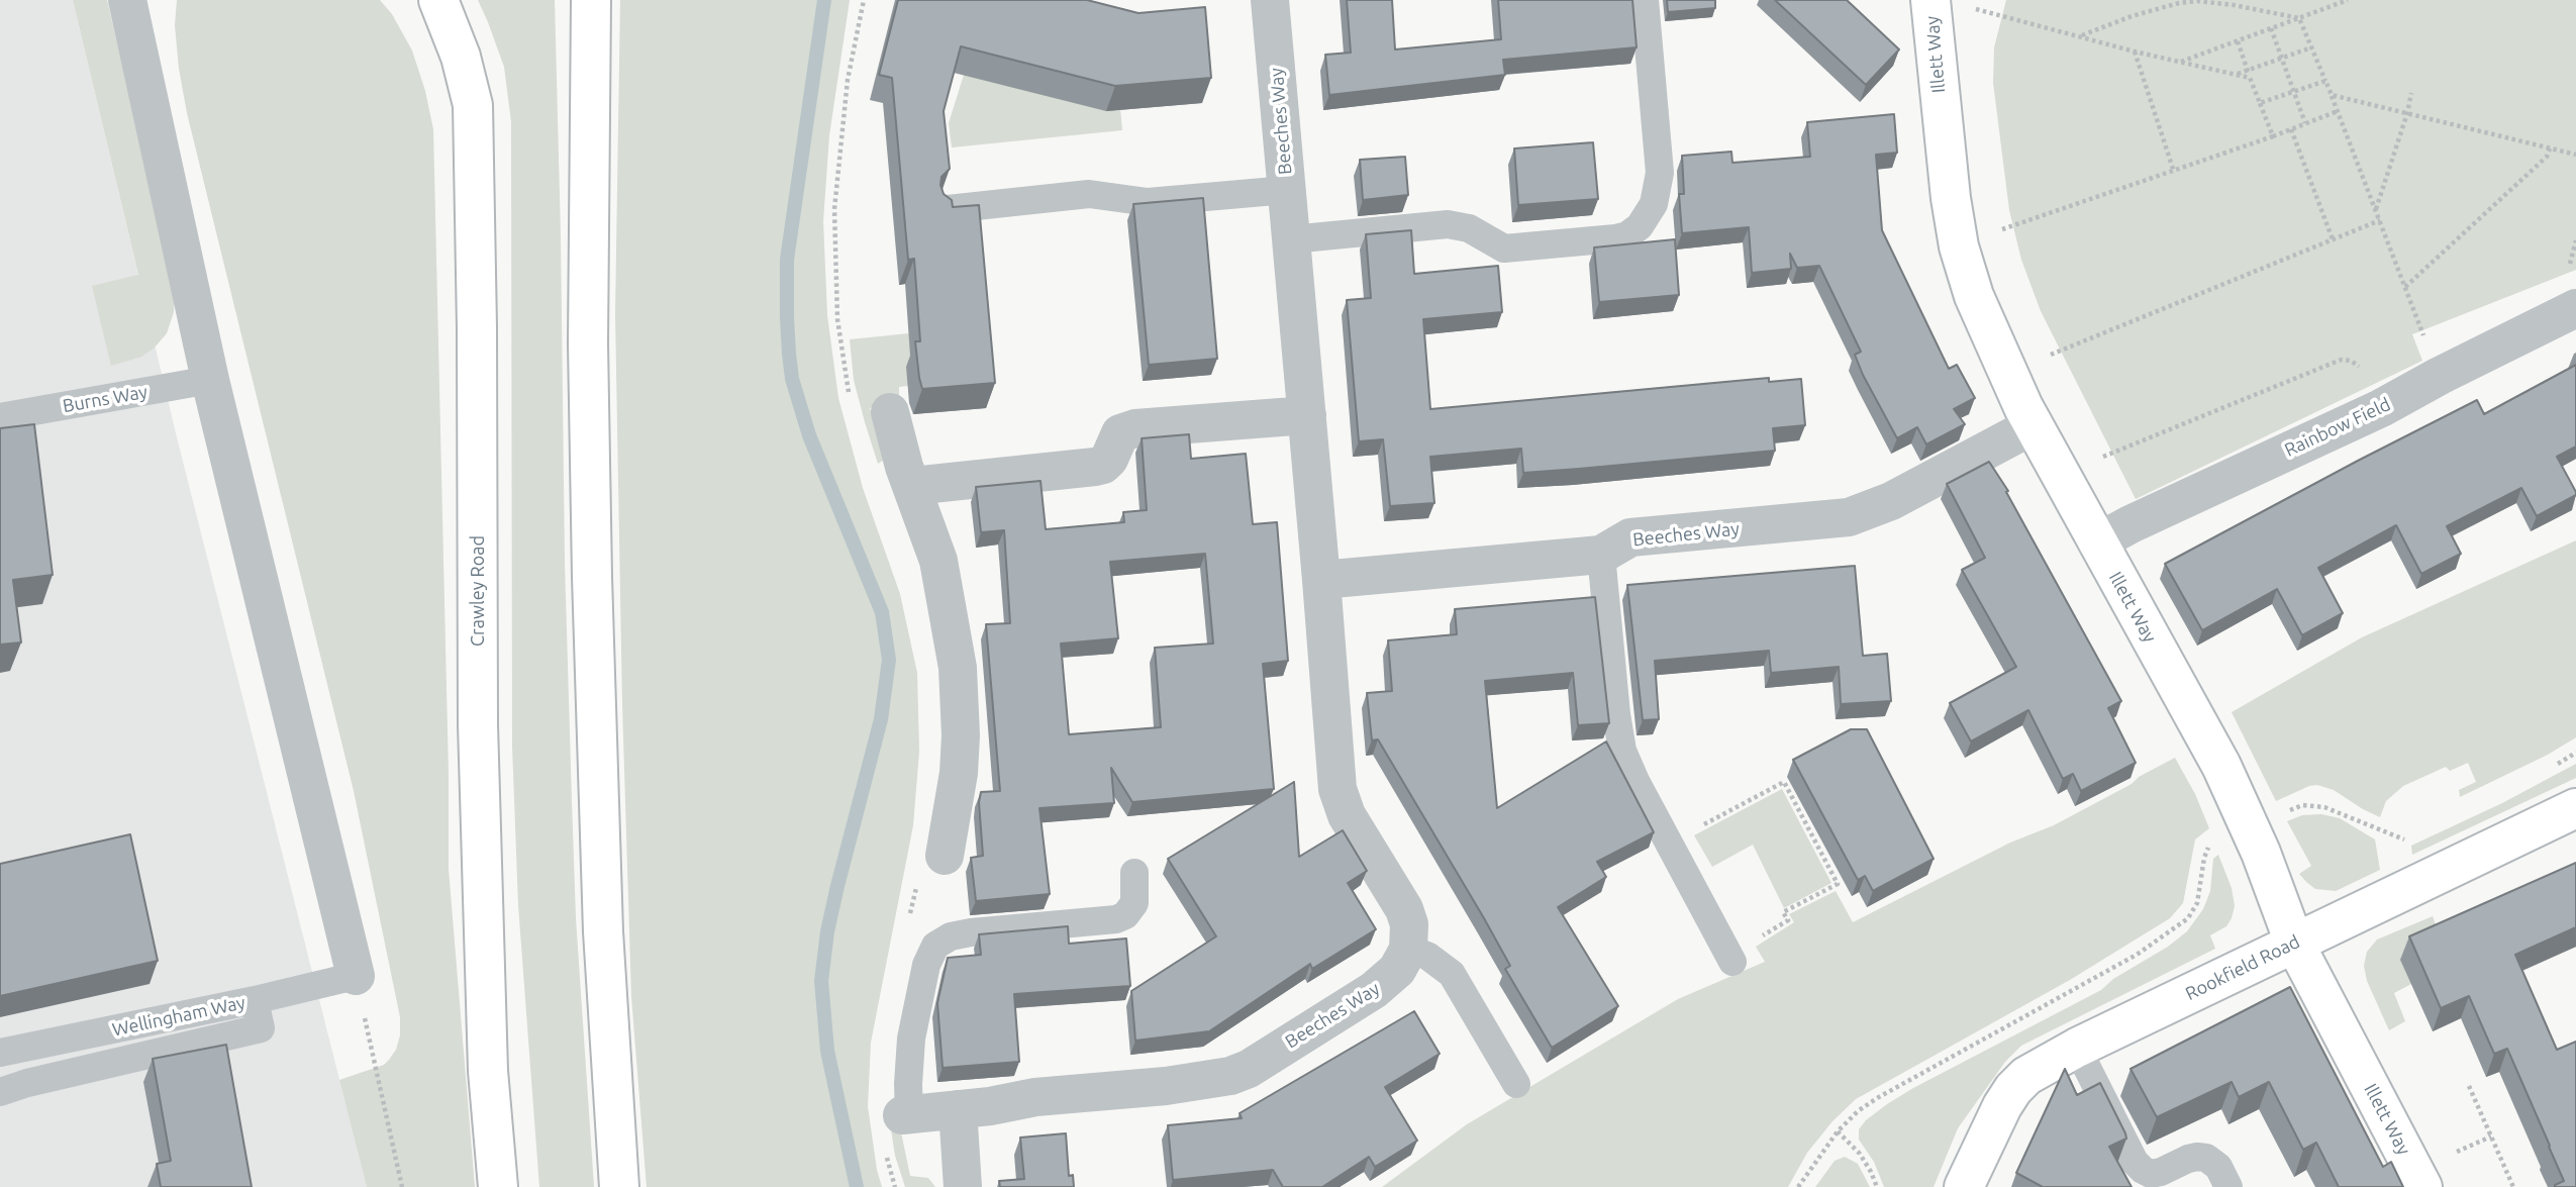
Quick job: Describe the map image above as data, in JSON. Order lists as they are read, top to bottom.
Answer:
{
  "streets": {
    "main road": ["Illett Way", "Crawley Road", "Rookfield Road"],
    "street": ["Beeches Way", "Rainbow Field"],
    "lane": ["Burns Way", "Wellingham Way"]
  },
  "crossings": [
    ["Illett Way", "Beeches Way"],
    ["Illett Way", "Rainbow Field"],
    ["Illett Way", "Rookfield Road"]
  ]
}
